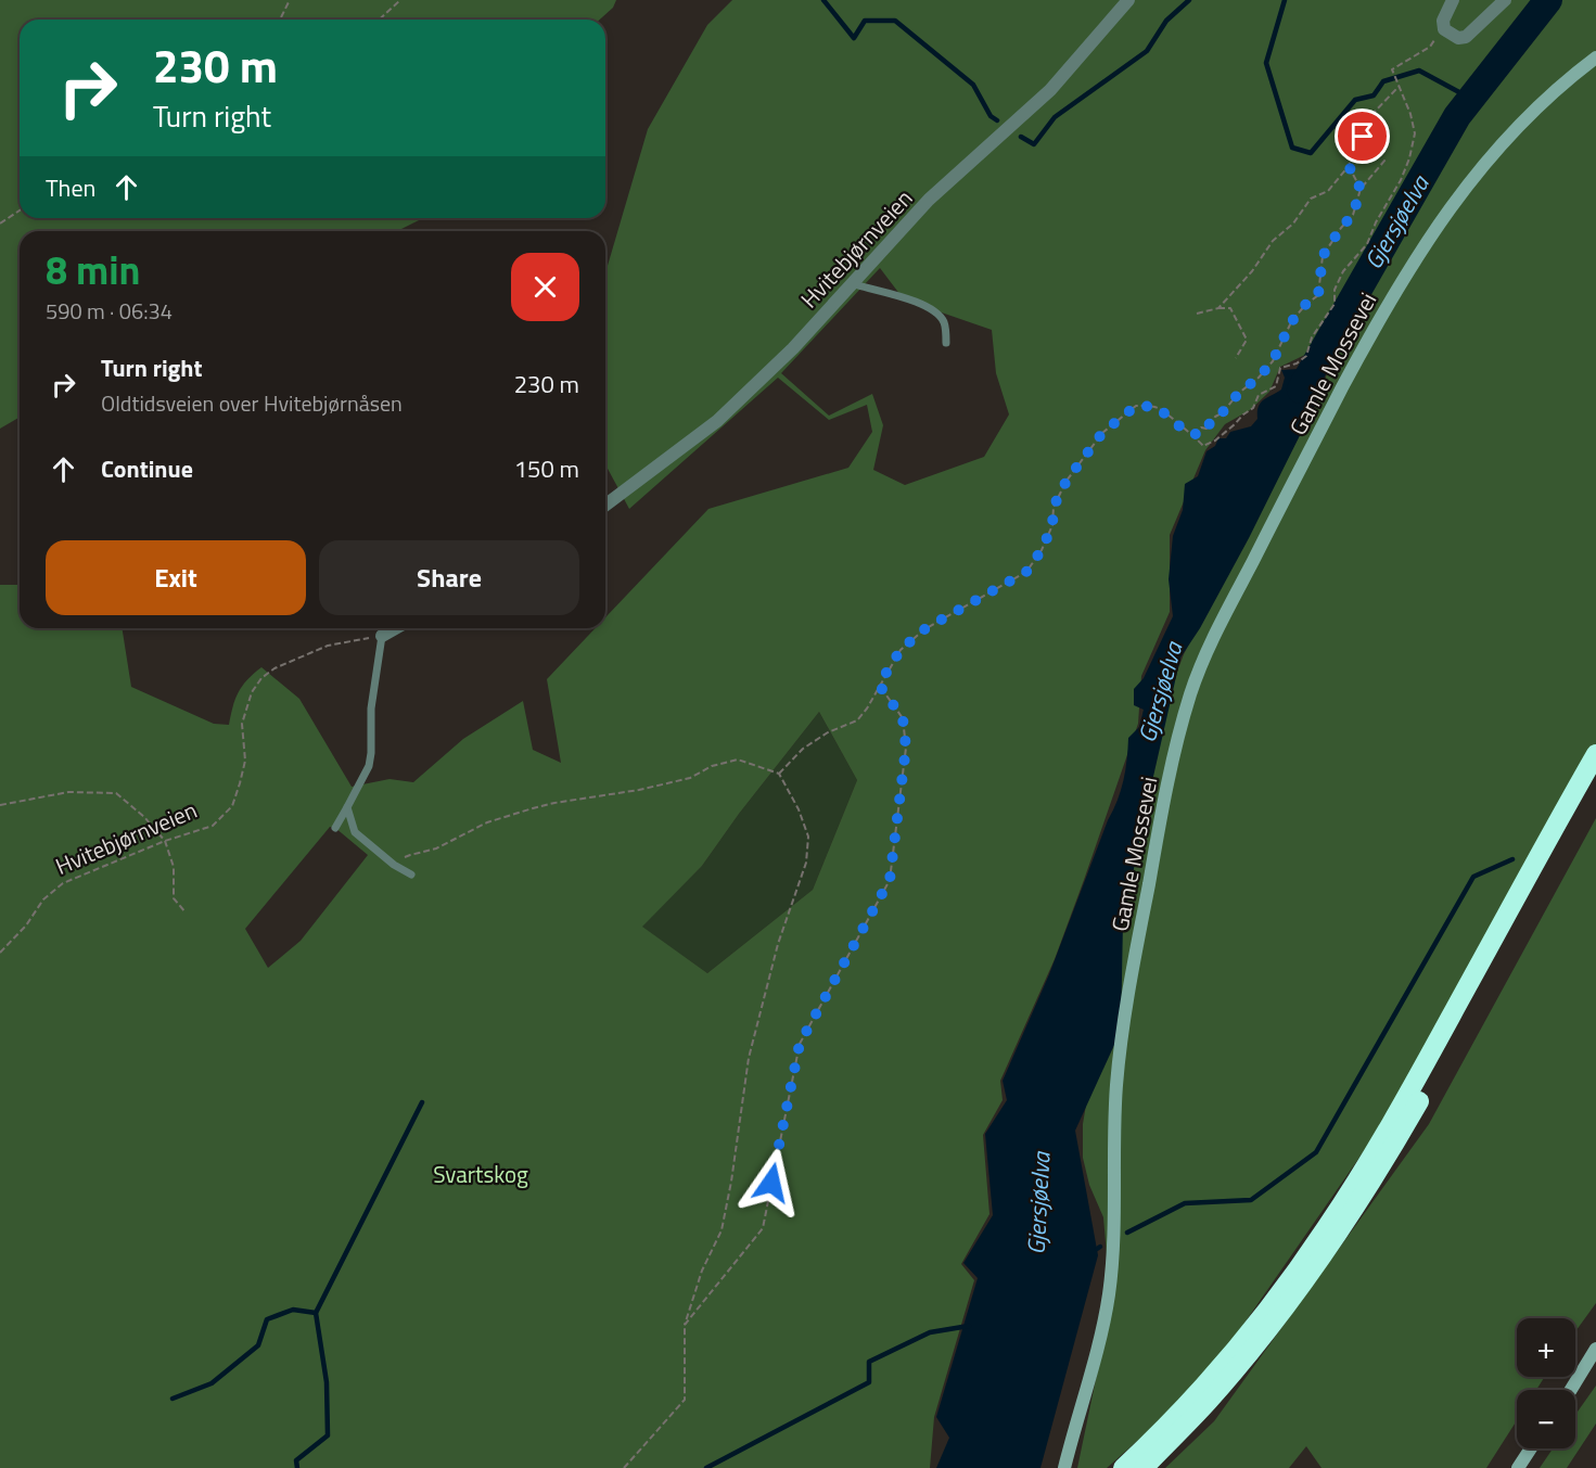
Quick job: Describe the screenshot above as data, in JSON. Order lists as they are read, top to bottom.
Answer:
{
  "streets": {
    "main road": ["Gamle Mossevei"],
    "street": ["Hvitebjørnveien"]
  },
  "water": ["Gjersjøelva"],
  "parks": ["Svartskog"],
  "page": {
    "turn": ["230 m", "Turn right"],
    "then": "Then",
    "heading": ["8 min", "590 m · 06:34"],
    "list": [
      {
        "name": "Turn right",
        "note": "Oldtidsveien over Hvitebjørnåsen",
        "value": "230 m"
      },
      {
        "name": "Continue",
        "value": "150 m"
      }
    ],
    "buttons": ["Exit", "Share"],
    "map_buttons": ["+", "−"]
  }
}
